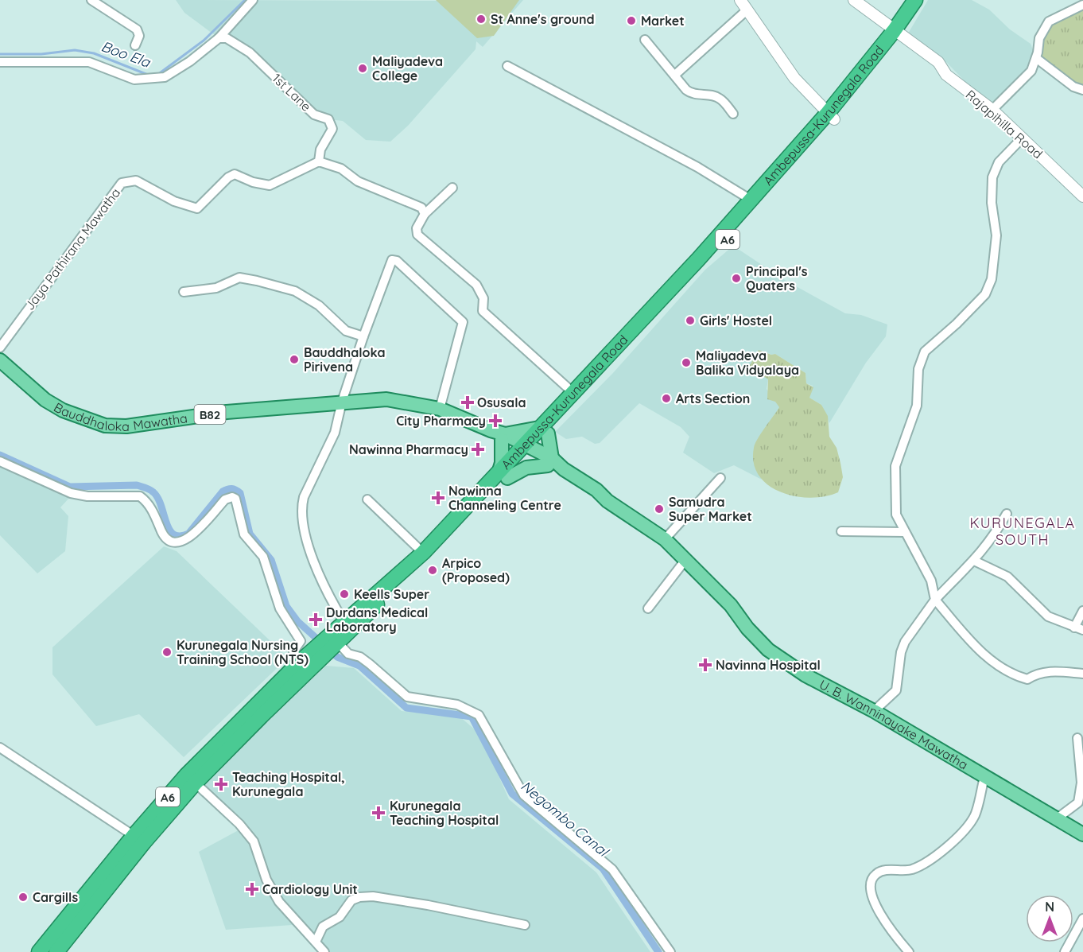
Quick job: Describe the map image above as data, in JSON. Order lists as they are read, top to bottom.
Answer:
{
  "streets": {
    "highway": ["Ambepussa-Kurunegala Road", "A6"],
    "main road": ["Bauddhaloka Mawatha", "B82", "U. B. Wanninayake Mawatha"],
    "street": ["1st Lane", "Rajapihilla Road", "Jaya Pathirana Mawatha"]
  },
  "crossings": [
    ["1st Lane", "Jaya Pathirana Mawatha"],
    ["Ambepussa-Kurunegala Road", "Rajapihilla Road"],
    ["Ambepussa-Kurunegala Road", "Bauddhaloka Mawatha"],
    ["Ambepussa-Kurunegala Road", "U. B. Wanninayake Mawatha"],
    ["Bauddhaloka Mawatha", "U. B. Wanninayake Mawatha"]
  ],
  "districts": ["KURUNEGALA SOUTH"],
  "water": ["Boo Ela", "Negombo Canal"],
  "places": {
    "other": [
      "St Anne's ground",
      "Market",
      "Maliyadeva College",
      "Principal's Quaters",
      "Girls' Hostel",
      "Bauddhaloka Pirivena",
      "Maliyadeva Balika Vidyalaya",
      "Arts Section",
      "Samudra Super Market",
      "Arpico (Proposed)",
      "Keells Super",
      "Kurunegala Nursing Training School (NTS)",
      "Cargills"
    ],
    "health": [
      "Osusala",
      "City Pharmacy",
      "Nawinna Pharmacy",
      "Nawinna Channeling Centre",
      "Durdans Medical Laboratory",
      "Navinna Hospital",
      "Teaching Hospital, Kurunegala",
      "Kurunegala Teaching Hospital",
      "Cardiology Unit"
    ]
  },
  "north": "top"
}
